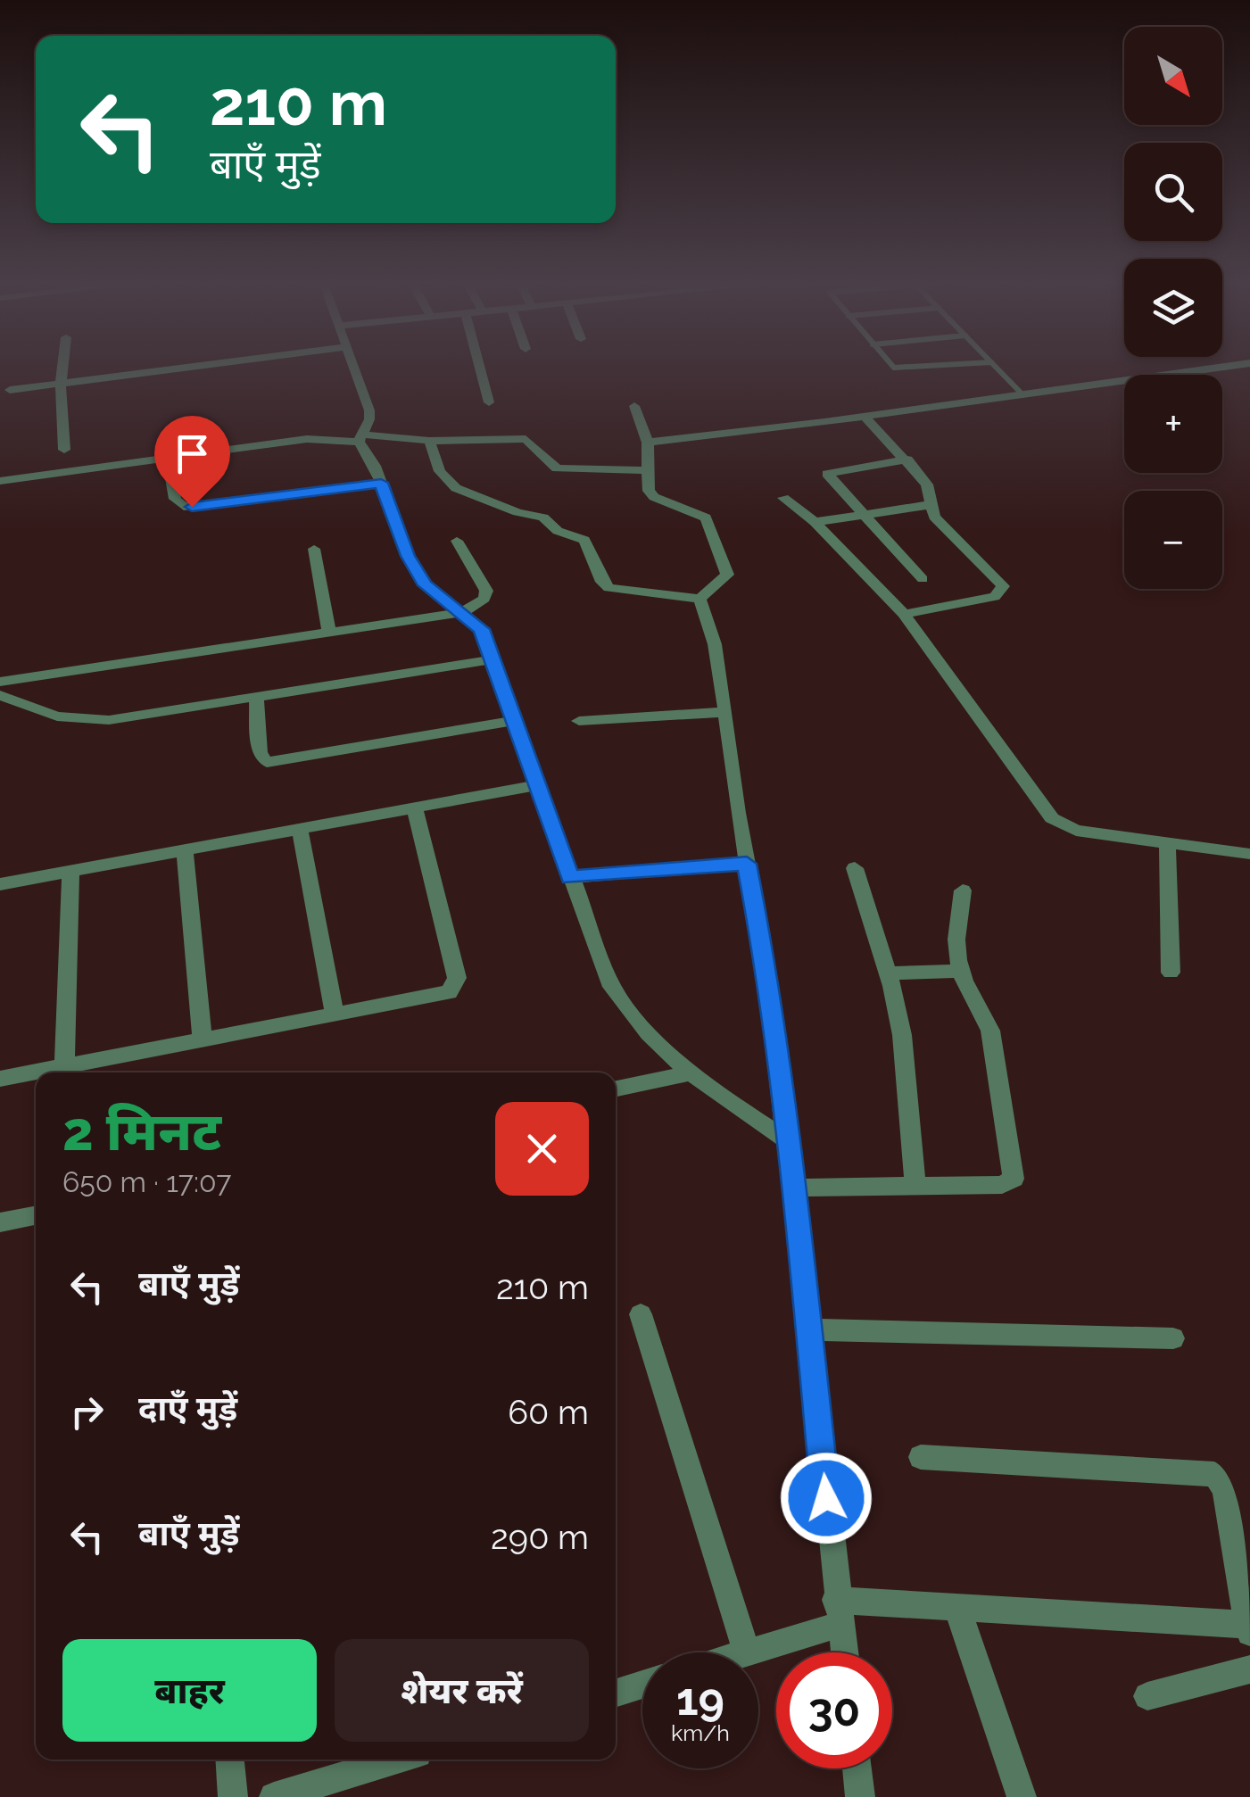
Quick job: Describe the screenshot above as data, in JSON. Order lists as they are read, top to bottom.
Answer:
{
  "north": "bottom right",
  "page": {
    "map_buttons": ["+", "−"],
    "turn": ["210 m", "बाएँ मुड़ें"],
    "heading": ["2 मिनट", "650 m · 17:07"],
    "list": [
      {
        "name": "बाएँ मुड़ें",
        "value": "210 m"
      },
      {
        "name": "दाएँ मुड़ें",
        "value": "60 m"
      },
      {
        "name": "बाएँ मुड़ें",
        "value": "290 m"
      }
    ],
    "buttons": ["बाहर", "शेयर करें"],
    "speed": "19 km/h",
    "limit": "30"
  }
}
